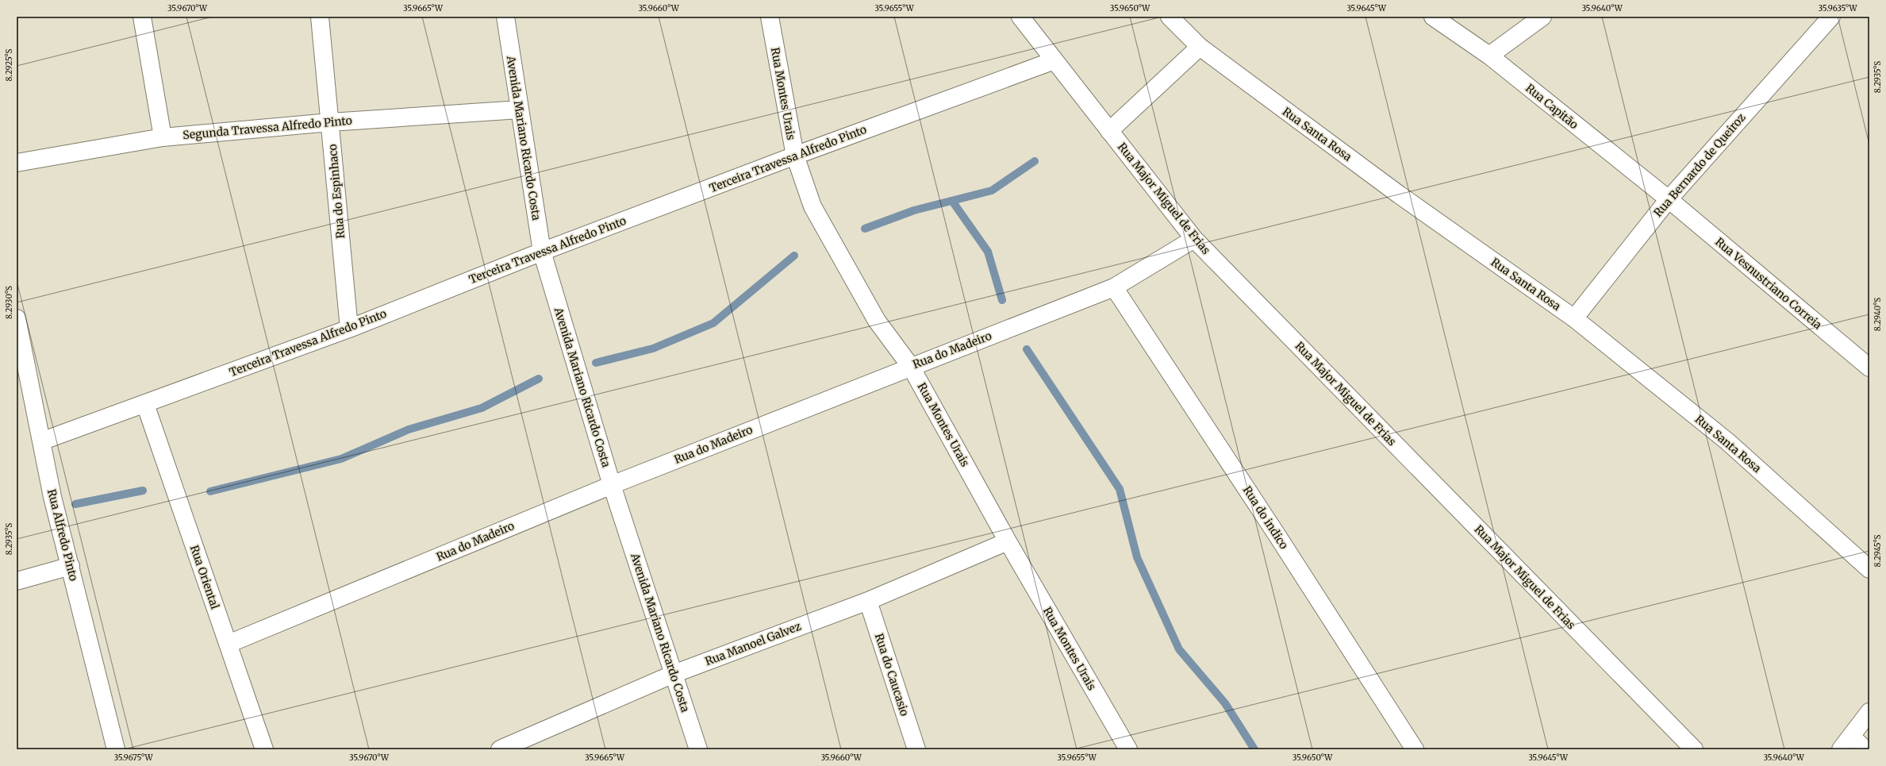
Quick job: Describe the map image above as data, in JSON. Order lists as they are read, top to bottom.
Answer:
{
  "streets": {
    "street": [
      "Rua Montes Urais",
      "Rua Capitão",
      "Segunda Travessa Alfredo Pinto",
      "Rua Santa Rosa",
      "Avenida Mariano Ricardo Costa",
      "Terceira Travessa Alfredo Pinto",
      "Rua Bernardo de Queiroz",
      "Rua do Espinhaco",
      "Rua Major Miguel de Frias",
      "Rua Vesnustriano Correia",
      "Rua do Madeiro",
      "Rua do indico",
      "Rua Alfredo Pinto",
      "Rua Oriental",
      "Rua Manoel Galvez",
      "Rua do Caucasio"
    ]
  },
  "crossings": [
    ["Rua Montes Urais", "Terceira Travessa Alfredo Pinto"],
    ["Rua Montes Urais", "Rua do Madeiro"],
    ["Rua Montes Urais", "Rua Manoel Galvez"],
    ["Rua Capitão", "Rua Bernardo de Queiroz"],
    ["Rua Capitão", "Rua Vesnustriano Correia"],
    ["Segunda Travessa Alfredo Pinto", "Avenida Mariano Ricardo Costa"],
    ["Segunda Travessa Alfredo Pinto", "Rua do Espinhaco"],
    ["Rua Santa Rosa", "Rua Bernardo de Queiroz"],
    ["Avenida Mariano Ricardo Costa", "Terceira Travessa Alfredo Pinto"],
    ["Avenida Mariano Ricardo Costa", "Rua do Madeiro"],
    ["Avenida Mariano Ricardo Costa", "Rua Manoel Galvez"],
    ["Terceira Travessa Alfredo Pinto", "Rua do Espinhaco"],
    ["Terceira Travessa Alfredo Pinto", "Rua Major Miguel de Frias"],
    ["Terceira Travessa Alfredo Pinto", "Rua Alfredo Pinto"],
    ["Terceira Travessa Alfredo Pinto", "Rua Oriental"],
    ["Rua Bernardo de Queiroz", "Rua Vesnustriano Correia"],
    ["Rua Major Miguel de Frias", "Rua do Madeiro"],
    ["Rua do Madeiro", "Rua do indico"],
    ["Rua do Madeiro", "Rua Oriental"],
    ["Rua Manoel Galvez", "Rua do Caucasio"]
  ],
  "coordinates": [
    "35.9670°W",
    "35.9665°W",
    "35.9660°W",
    "35.9655°W",
    "35.9650°W",
    "35.9645°W",
    "35.9640°W",
    "35.9635°W",
    "8.2925°S",
    "8.2935°S",
    "8.2930°S",
    "8.2940°S",
    "8.2945°S",
    "35.9675°W"
  ]
}
